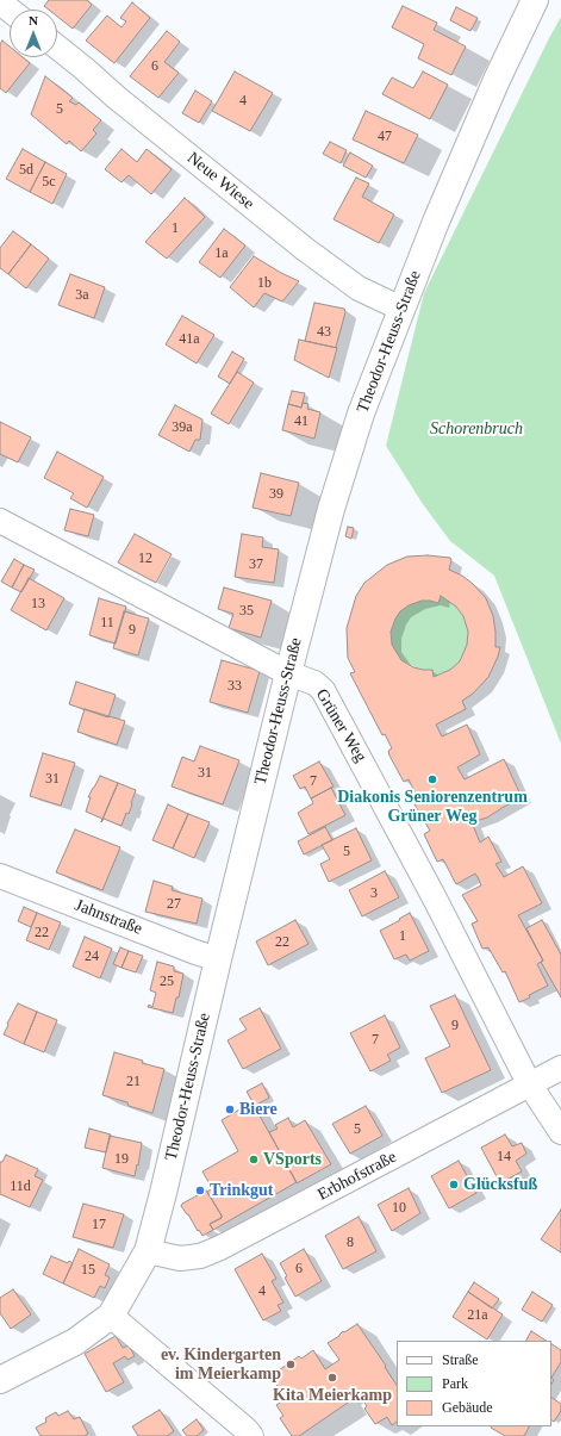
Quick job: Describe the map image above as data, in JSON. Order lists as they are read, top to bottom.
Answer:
{
  "streets": {
    "main road": ["Theodor-Heuss-Straße"],
    "street": [
      "Neue Wiese",
      "Grüner Weg",
      "Jahnstraße",
      "Erbhofstraße"
    ]
  },
  "crossings": [
    ["Neue Wiese", "Theodor-Heuss-Straße"],
    ["Theodor-Heuss-Straße", "Grüner Weg"],
    ["Theodor-Heuss-Straße", "Jahnstraße"],
    ["Theodor-Heuss-Straße", "Erbhofstraße"],
    ["Grüner Weg", "Erbhofstraße"]
  ],
  "parks": ["Schorenbruch"],
  "places": [
    "Diakonis Seniorenzentrum Grüner Weg",
    "Biere",
    "VSports",
    "Glücksfuß",
    "Trinkgut",
    "ev. Kindergarten im Meierkamp",
    "Kita Meierkamp"
  ],
  "house_numbers": [
    "6",
    "4",
    "5",
    "47",
    "5d",
    "5c",
    "1",
    "1a",
    "1b",
    "3a",
    "43",
    "41a",
    "41",
    "39a",
    "39",
    "12",
    "37",
    "13",
    "35",
    "11",
    "9",
    "33",
    "31",
    "31",
    "7",
    "5",
    "3",
    "27",
    "22",
    "1",
    "22",
    "24",
    "25",
    "9",
    "7",
    "21",
    "5",
    "14",
    "19",
    "11d",
    "10",
    "17",
    "8",
    "6",
    "15",
    "4",
    "21a"
  ],
  "legend": ["Straße", "Park", "Gebäude"],
  "north": "top"
}
